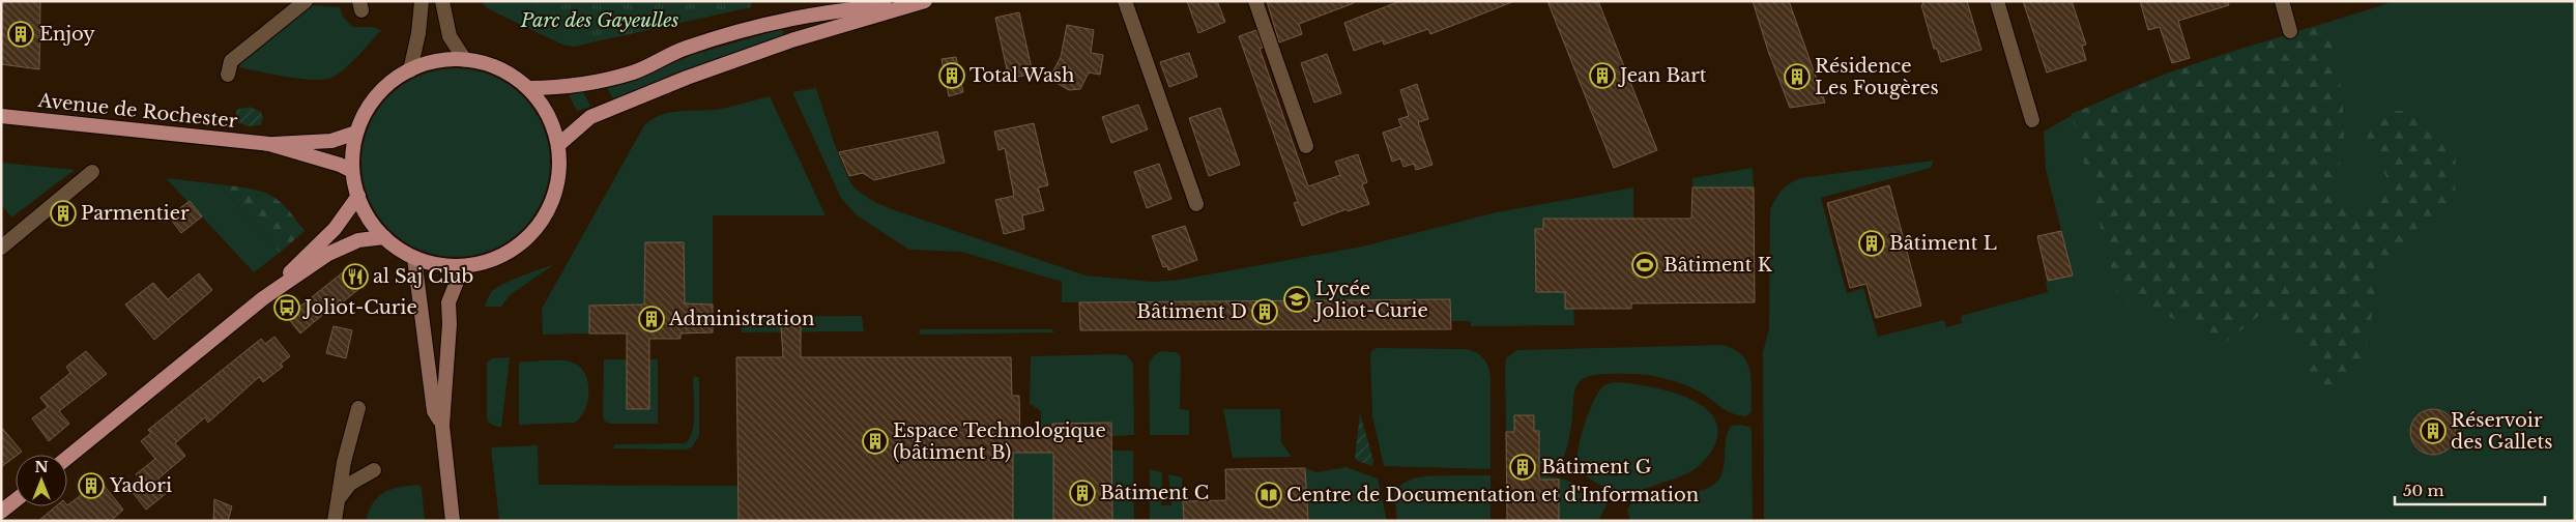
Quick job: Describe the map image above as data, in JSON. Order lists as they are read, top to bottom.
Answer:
{
  "streets": {
    "main road": ["Avenue de Rochester"]
  },
  "parks": ["Parc des Gayeulles"],
  "places": {
    "building": [
      "Enjoy",
      "Total Wash",
      "Jean Bart",
      "Résidence Les Fougères",
      "Parmentier",
      "Bâtiment L",
      "Bâtiment D",
      "Administration",
      "Réservoir des Gallets",
      "Espace Technologique (bâtiment B)",
      "Bâtiment G",
      "Yadori",
      "Bâtiment C"
    ],
    "sports": ["Bâtiment K"],
    "restaurant": ["al Saj Club"],
    "school or university": ["Lycée Joliot-Curie"],
    "bus stop": ["Joliot-Curie"],
    "library": ["Centre de Documentation et d'Information"]
  },
  "scale_bar": "50 m",
  "north": "top"
}
